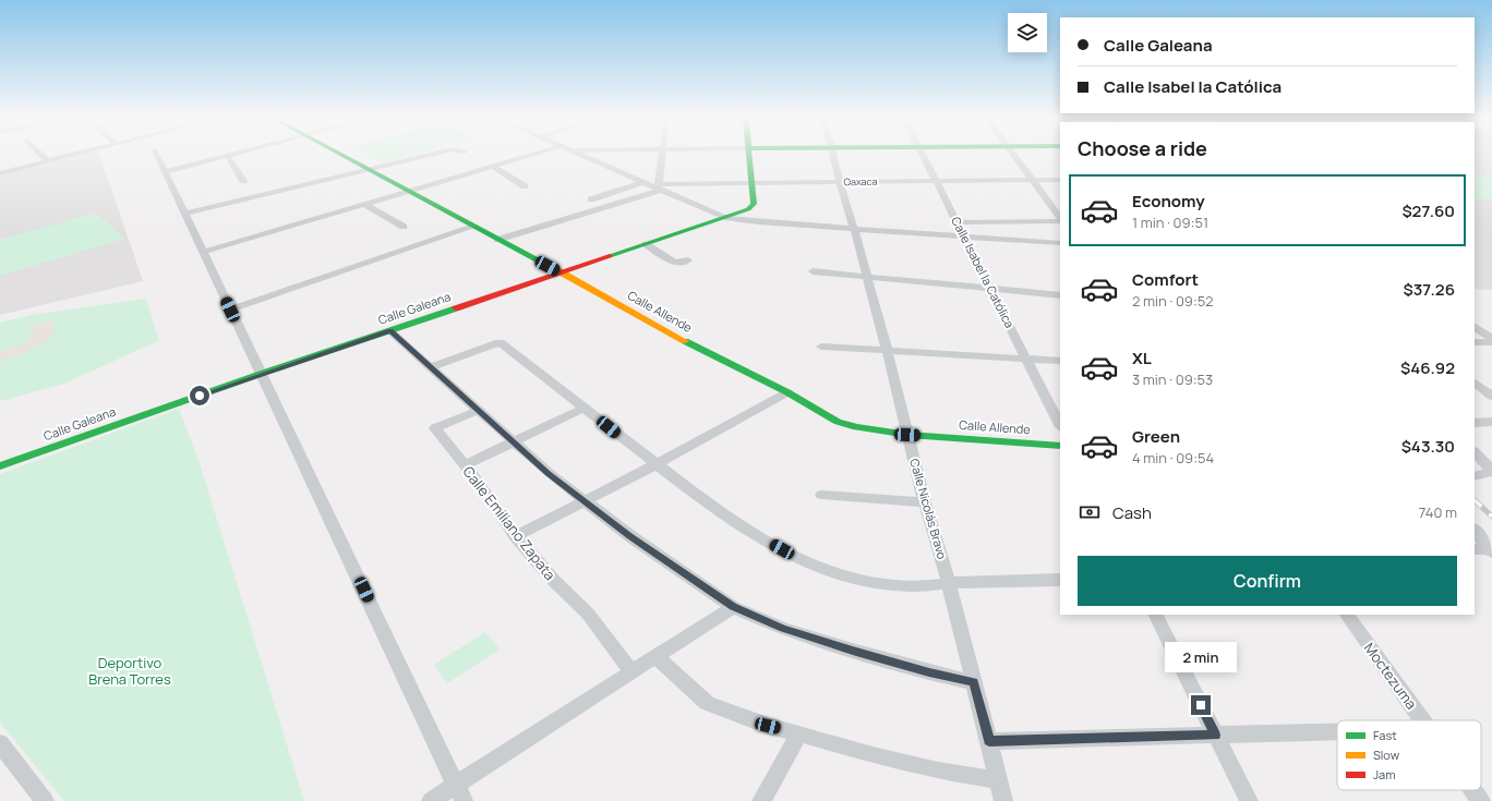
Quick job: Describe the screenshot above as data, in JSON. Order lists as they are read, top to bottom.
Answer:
{
  "streets": {
    "main road": ["Calle Galeana", "Calle Allende"],
    "street": [
      "Oaxaca",
      "Calle Isabel la Católica",
      "Calle Nicolás Bravo",
      "Calle Emiliano Zapata",
      "Moctezuma"
    ]
  },
  "crossings": [
    ["Oaxaca", "Calle Isabel la Católica"],
    ["Oaxaca", "Calle Galeana"],
    ["Oaxaca", "Calle Nicolás Bravo"],
    ["Calle Galeana", "Calle Allende"],
    ["Calle Allende", "Calle Nicolás Bravo"]
  ],
  "parks": ["Deportivo Brena Torres"],
  "legend": ["Fast", "Slow", "Jam"],
  "page": {
    "banner": ["Calle Galeana", "Calle Isabel la Católica"],
    "heading": "Choose a ride",
    "list": [
      {
        "name": "Economy",
        "note": "1 min · 09:51",
        "value": "$27.60"
      },
      {
        "name": "Comfort",
        "note": "2 min · 09:52",
        "value": "$37.26"
      },
      {
        "name": "XL",
        "note": "3 min · 09:53",
        "value": "$46.92"
      },
      {
        "name": "Green",
        "note": "4 min · 09:54",
        "value": "$43.30"
      }
    ],
    "pay": ["Cash", "740 m"],
    "buttons": "Confirm",
    "bubble": "2 min"
  }
}
